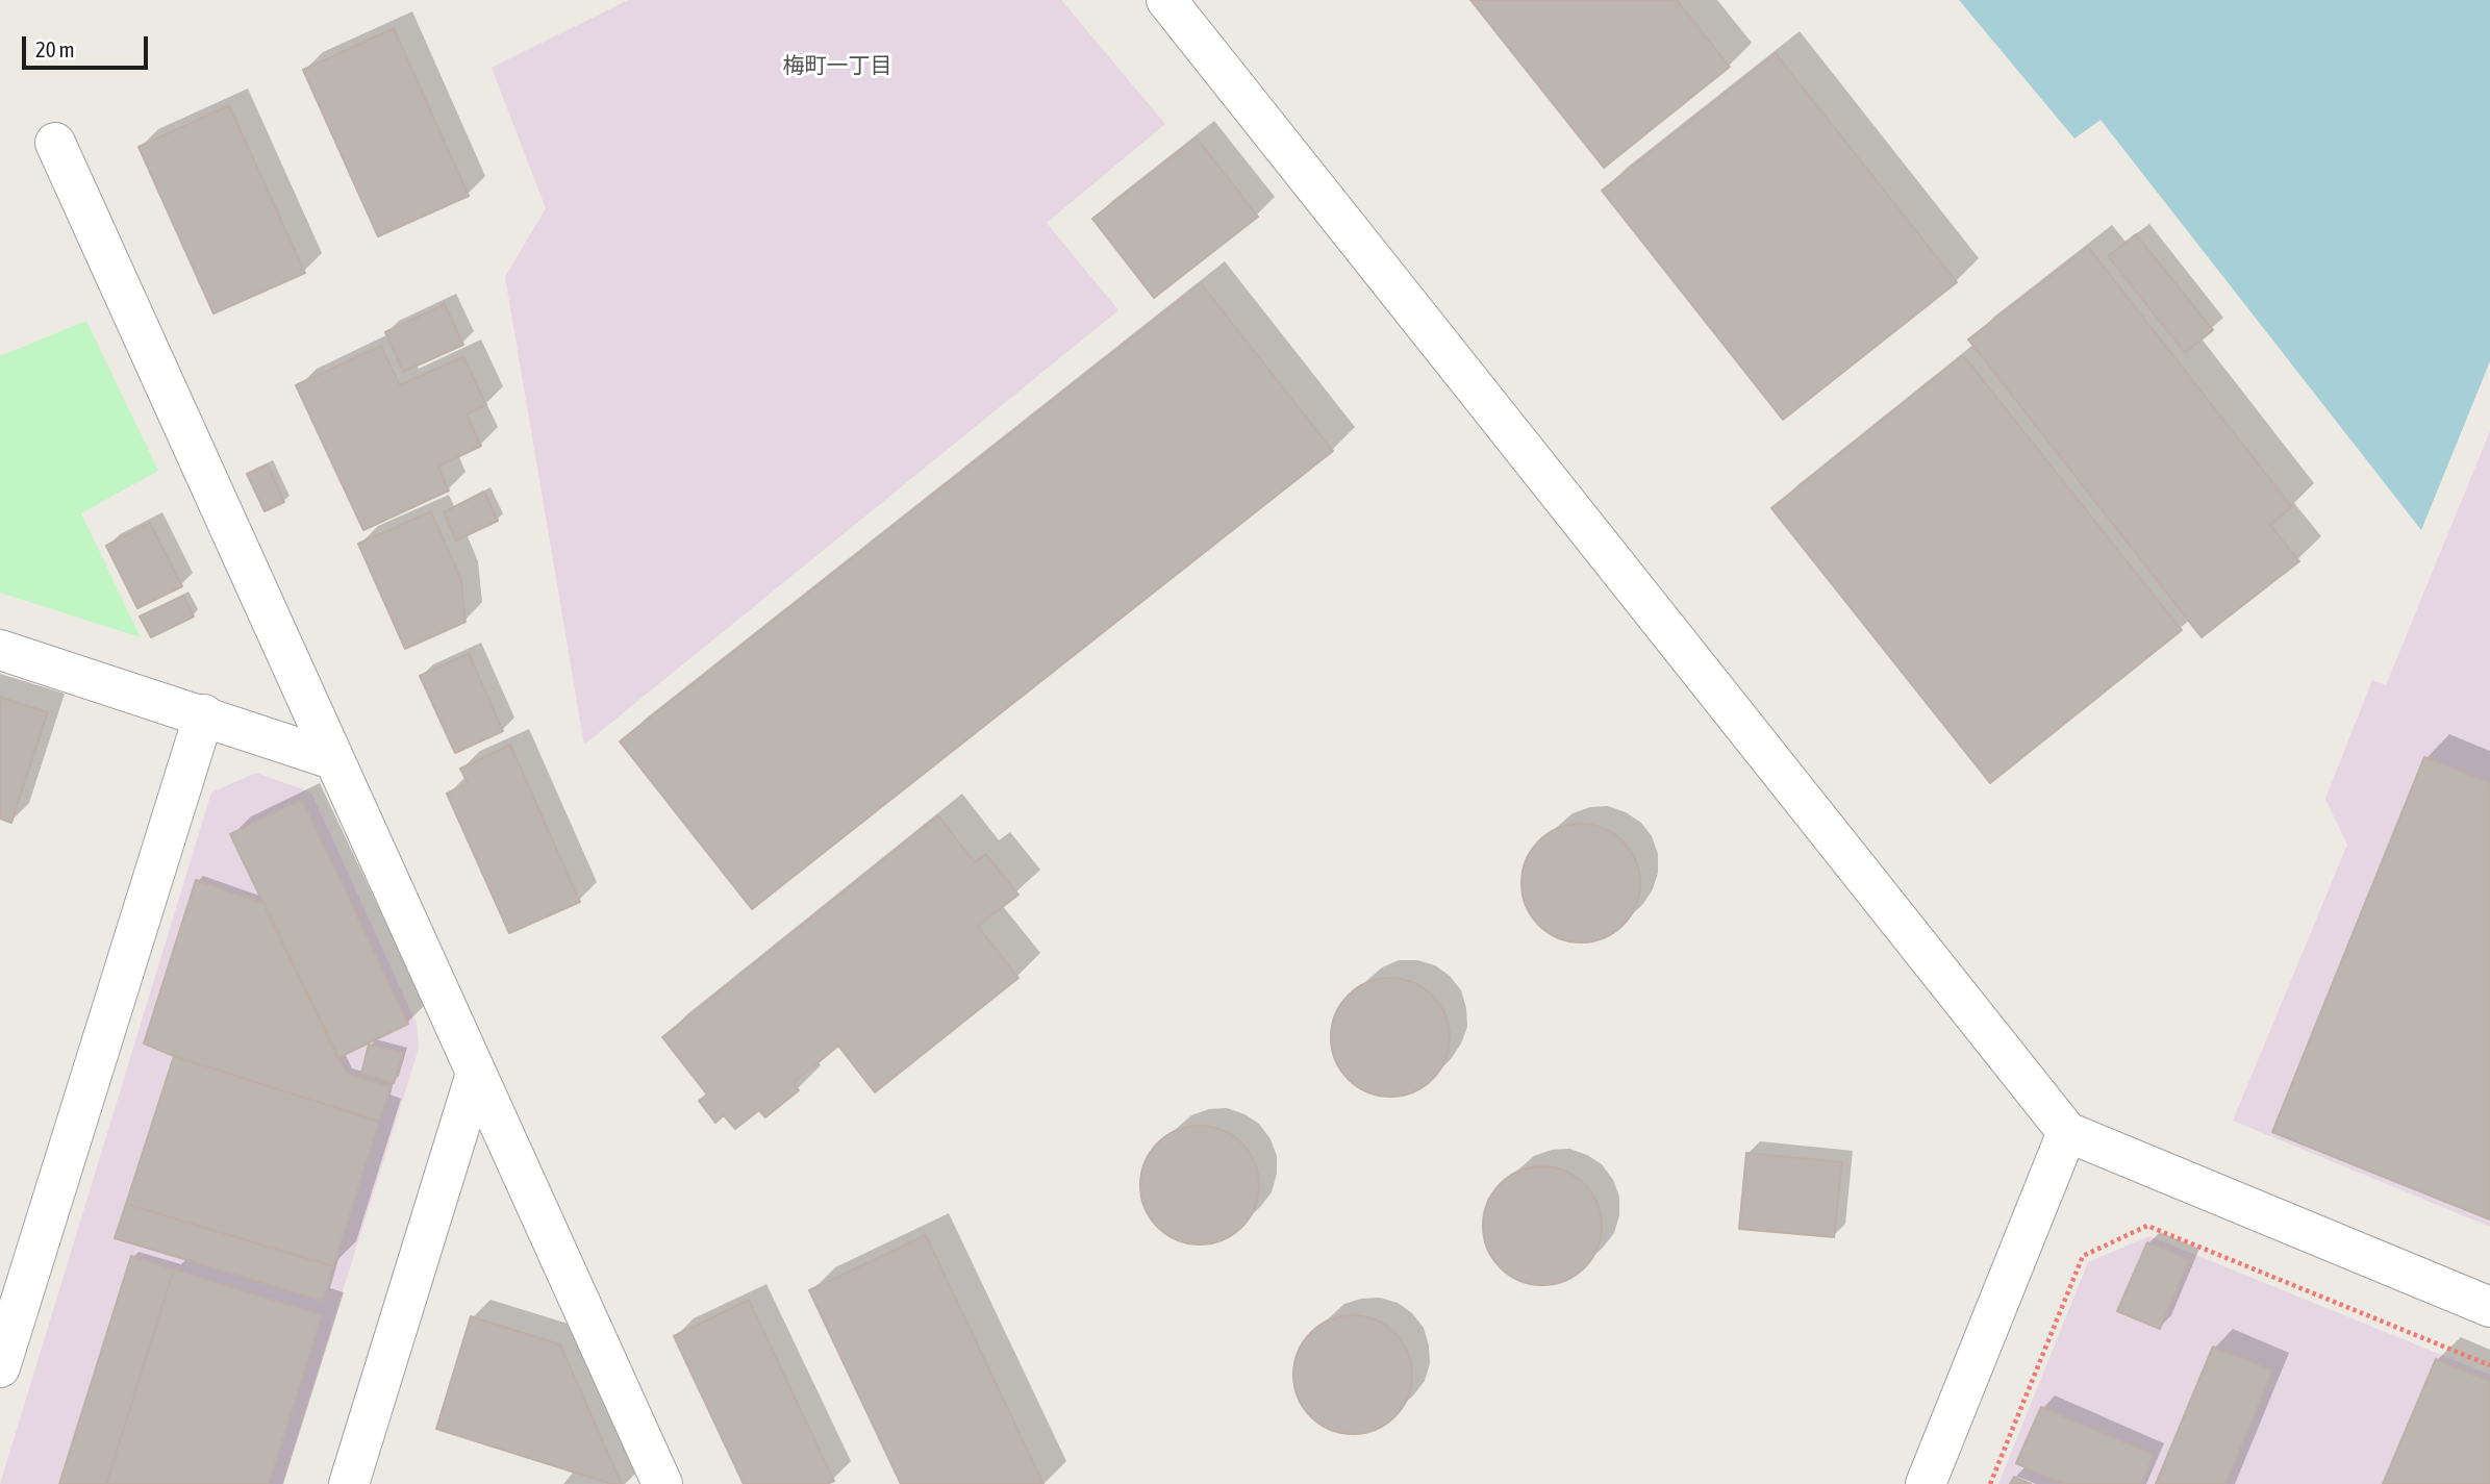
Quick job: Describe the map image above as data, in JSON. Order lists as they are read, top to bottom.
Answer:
{
  "districts": ["梅町一丁目"],
  "scale_bar": "20 m"
}
